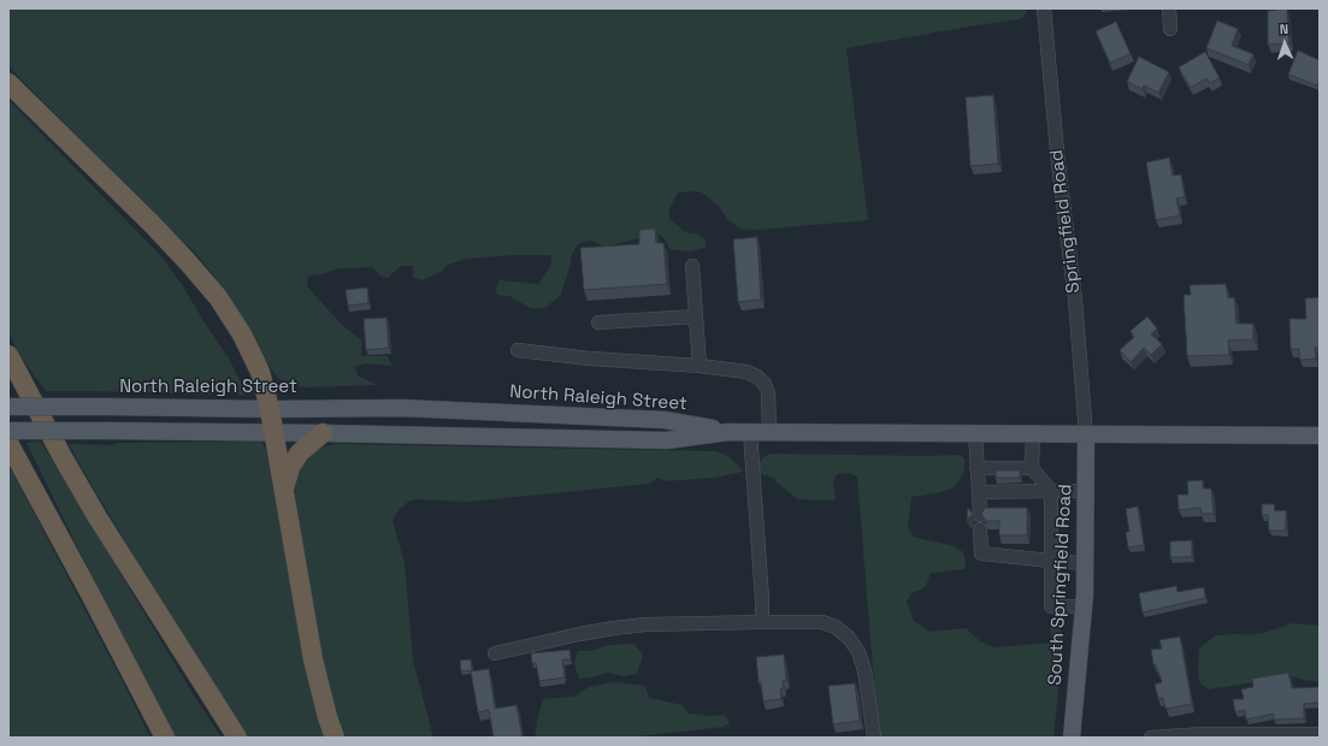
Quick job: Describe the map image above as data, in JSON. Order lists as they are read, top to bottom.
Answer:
{
  "streets": {
    "main road": ["North Raleigh Street", "South Springfield Road"],
    "street": ["Springfield Road"]
  },
  "crossings": [
    ["Springfield Road", "South Springfield Road"]
  ],
  "north": "top"
}
